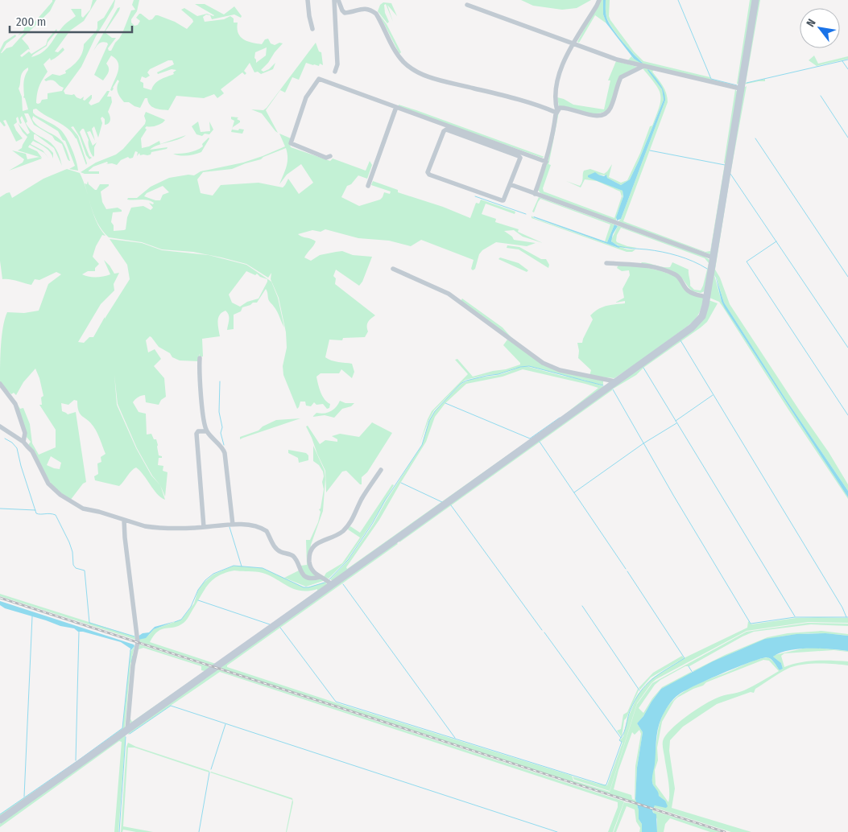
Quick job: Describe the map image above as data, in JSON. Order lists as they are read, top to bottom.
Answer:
{
  "scale_bar": "200 m",
  "north": "top left"
}
